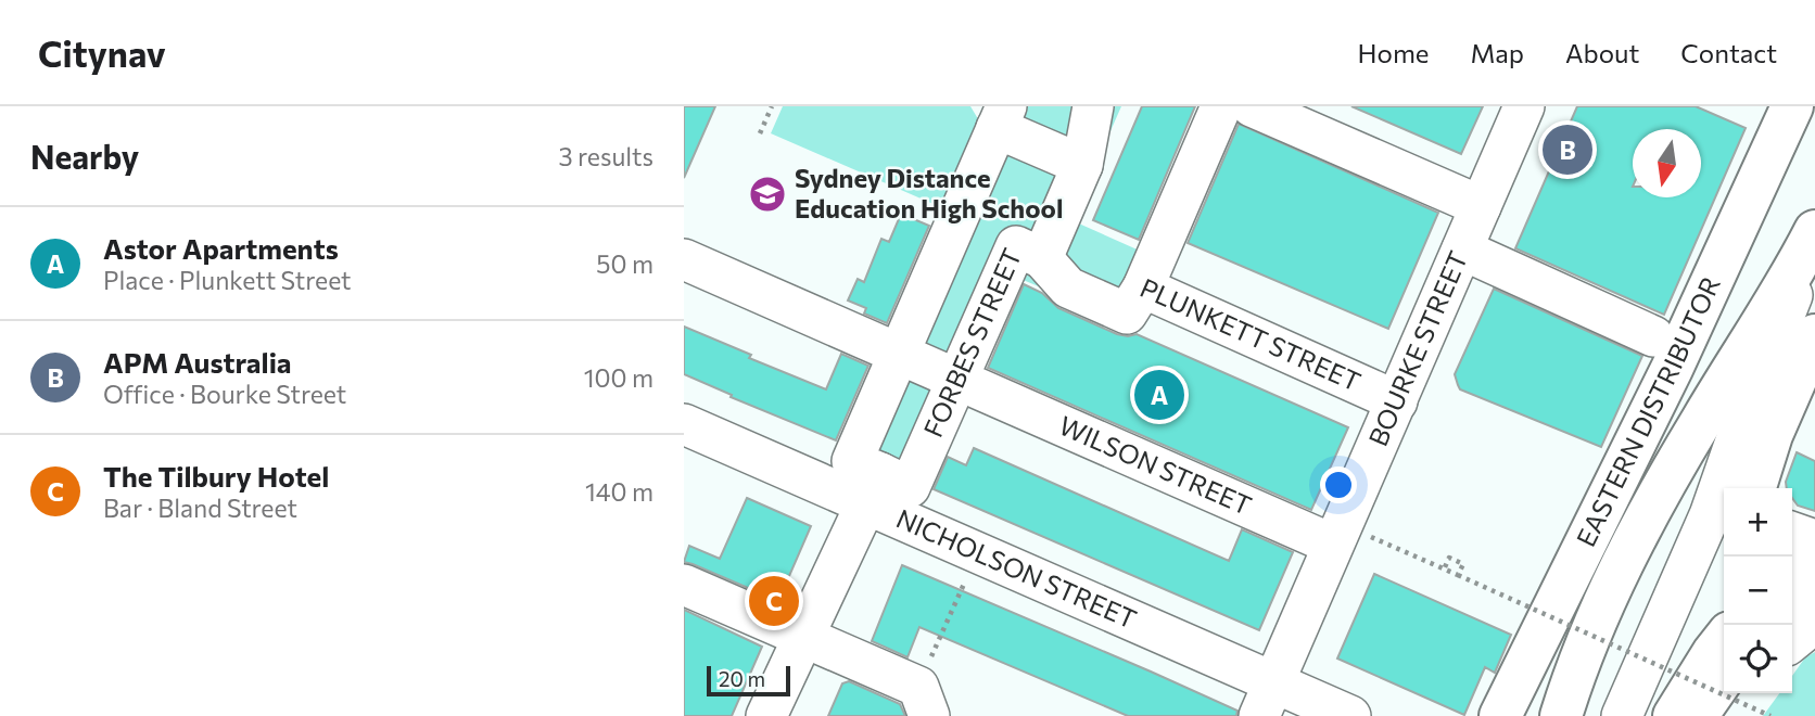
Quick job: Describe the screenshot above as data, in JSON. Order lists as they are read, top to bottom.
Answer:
{
  "streets": {
    "main road": ["EASTERN DISTRIBUTOR"],
    "street": [
      "PLUNKETT STREET",
      "FORBES STREET",
      "BOURKE STREET",
      "WILSON STREET",
      "NICHOLSON STREET"
    ]
  },
  "crossings": [
    ["PLUNKETT STREET", "FORBES STREET"],
    ["PLUNKETT STREET", "BOURKE STREET"],
    ["FORBES STREET", "WILSON STREET"],
    ["FORBES STREET", "NICHOLSON STREET"],
    ["BOURKE STREET", "WILSON STREET"],
    ["BOURKE STREET", "NICHOLSON STREET"]
  ],
  "places": {
    "school or university": ["Sydney Distance Education High School"]
  },
  "scale_bar": "20 m",
  "north": "bottom",
  "page": {
    "header": "Citynav",
    "nav": [
      "Home",
      "Map",
      "About",
      "Contact"
    ],
    "heading": ["Nearby", "3 results"],
    "pins": ["B", "A", "C"],
    "list": [
      {
        "mark": "A",
        "name": "Astor Apartments",
        "note": "Place · Plunkett Street",
        "value": "50 m"
      },
      {
        "mark": "B",
        "name": "APM Australia",
        "note": "Office · Bourke Street",
        "value": "100 m"
      },
      {
        "mark": "C",
        "name": "The Tilbury Hotel",
        "note": "Bar · Bland Street",
        "value": "140 m"
      }
    ],
    "map_buttons": ["+", "−"],
    "scale": "20 m"
  }
}
